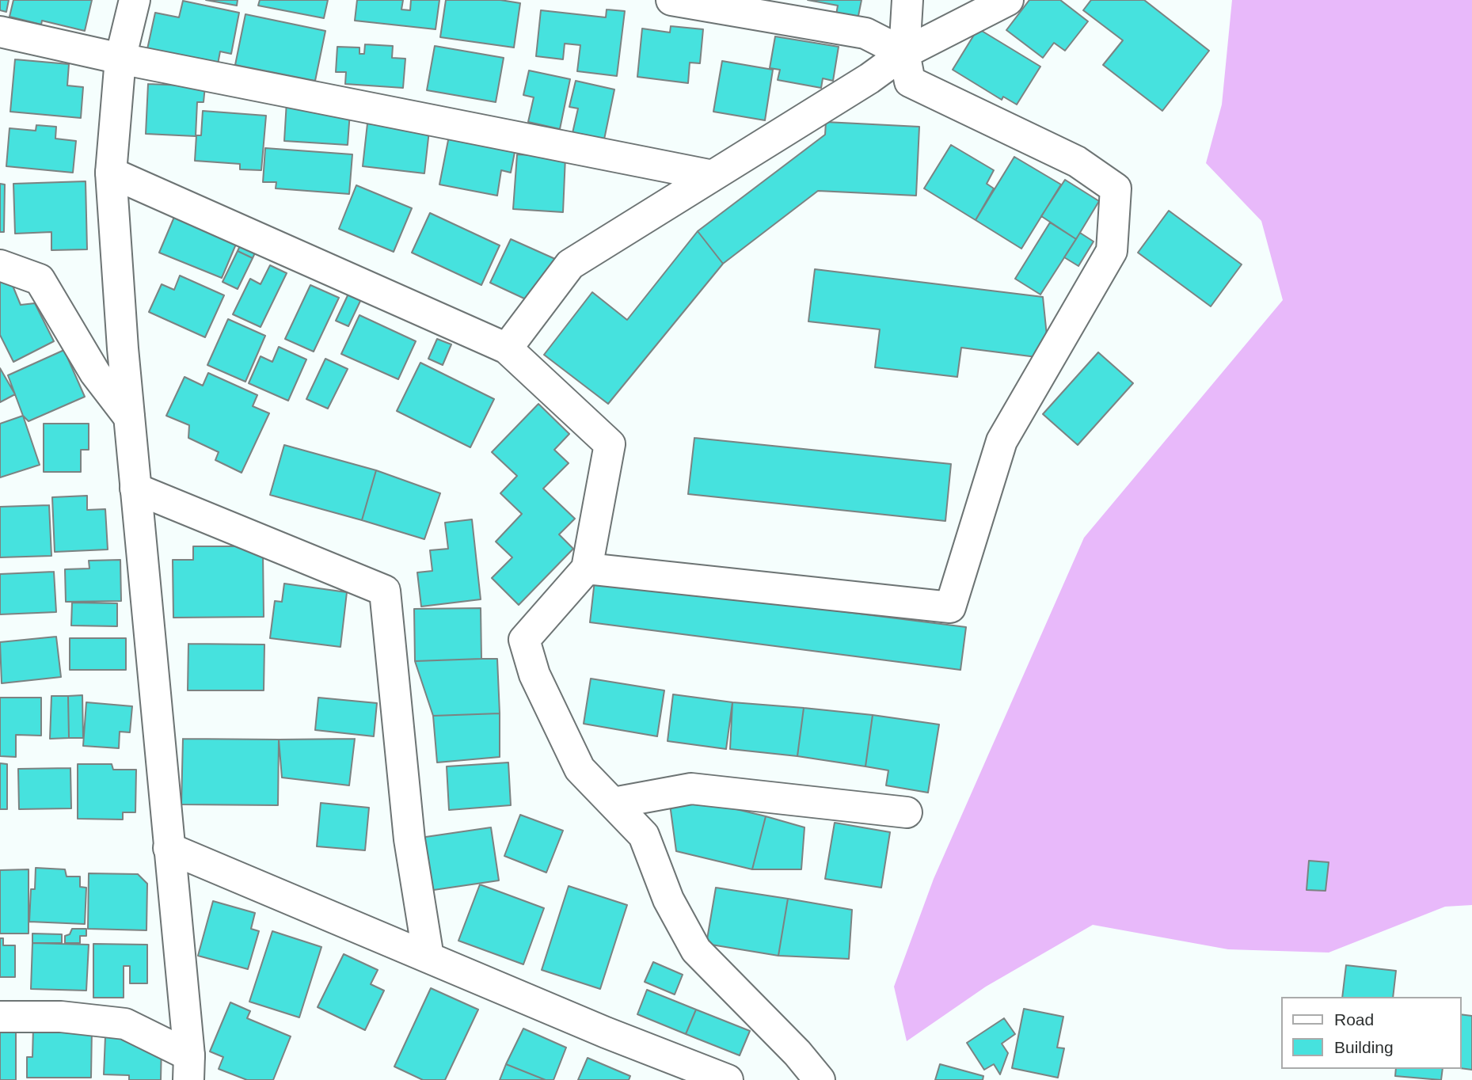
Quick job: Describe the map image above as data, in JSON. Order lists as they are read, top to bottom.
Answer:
{
  "legend": ["Road", "Building"]
}
